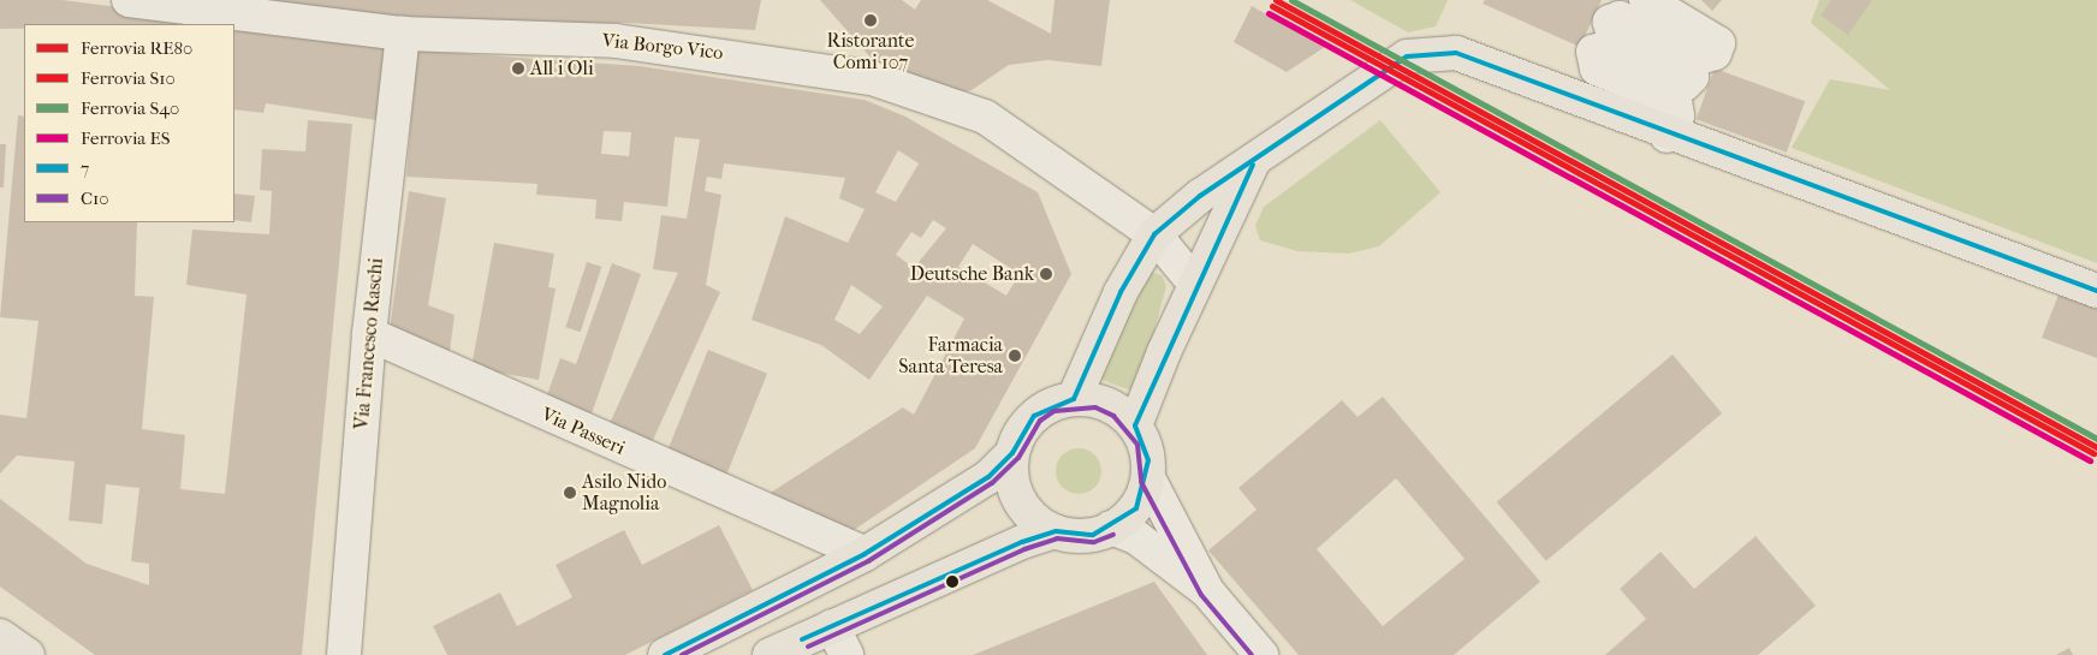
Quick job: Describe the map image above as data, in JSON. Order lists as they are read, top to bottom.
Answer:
{
  "streets": {
    "street": ["Via Borgo Vico", "Via Francesco Raschi", "Via Passeri"]
  },
  "crossings": [
    ["Via Borgo Vico", "Via Francesco Raschi"],
    ["Via Francesco Raschi", "Via Passeri"]
  ],
  "places": [
    "Ristorante Comi 107",
    "All i Oli",
    "Deutsche Bank",
    "Farmacia Santa Teresa",
    "Asilo Nido Magnolia"
  ],
  "lines": [
    "rail line RE80",
    "rail line S40",
    "rail line S10",
    "rail line ES",
    "transit line 7",
    "transit line C10"
  ],
  "legend": [
    "Ferrovia RE80",
    "Ferrovia S10",
    "Ferrovia S40",
    "Ferrovia ES",
    "7",
    "C10"
  ]
}
